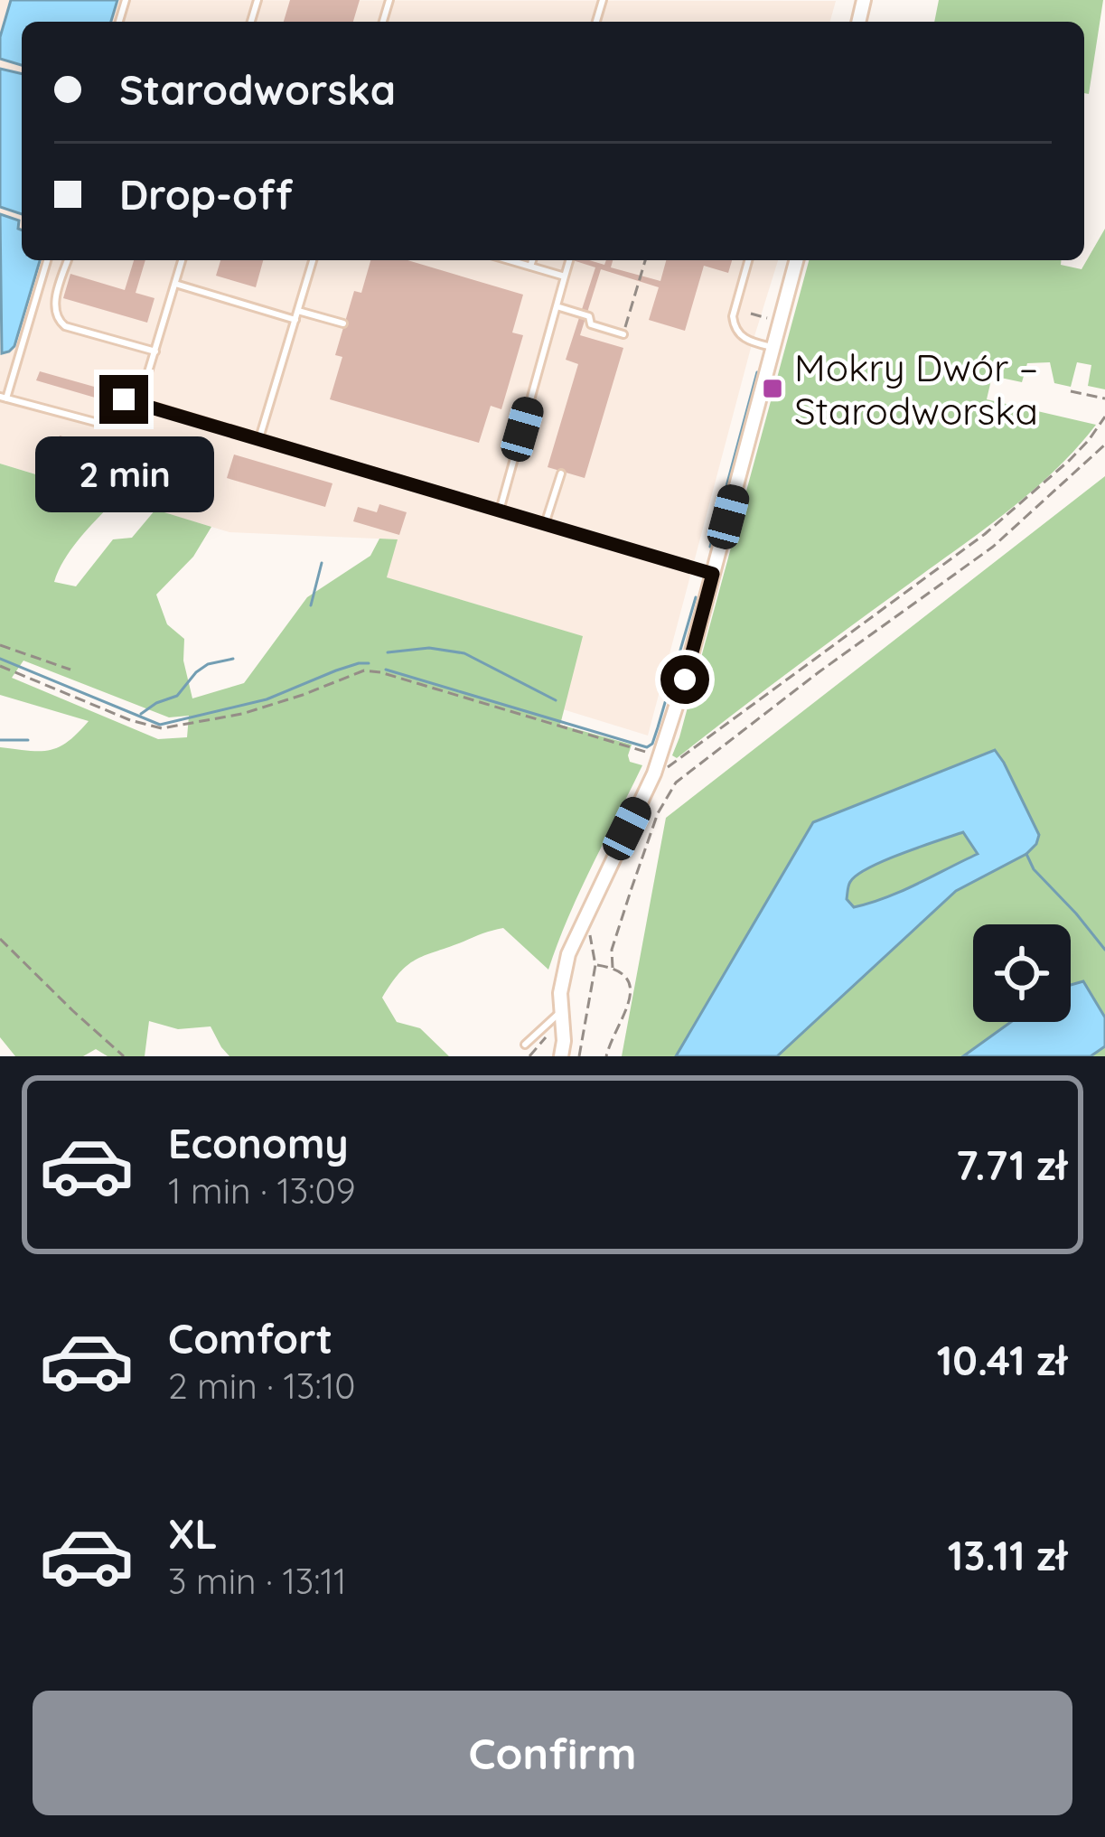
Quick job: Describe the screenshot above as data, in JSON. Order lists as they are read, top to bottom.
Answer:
{
  "places": {
    "transit": ["Mokry Dwór – Starodworska"]
  },
  "page": {
    "banner": ["Starodworska", "Drop-off"],
    "bubble": "2 min",
    "list": [
      {
        "name": "Economy",
        "note": "1 min · 13:09",
        "value": "7.71 zł"
      },
      {
        "name": "Comfort",
        "note": "2 min · 13:10",
        "value": "10.41 zł"
      },
      {
        "name": "XL",
        "note": "3 min · 13:11",
        "value": "13.11 zł"
      }
    ],
    "buttons": "Confirm"
  }
}
